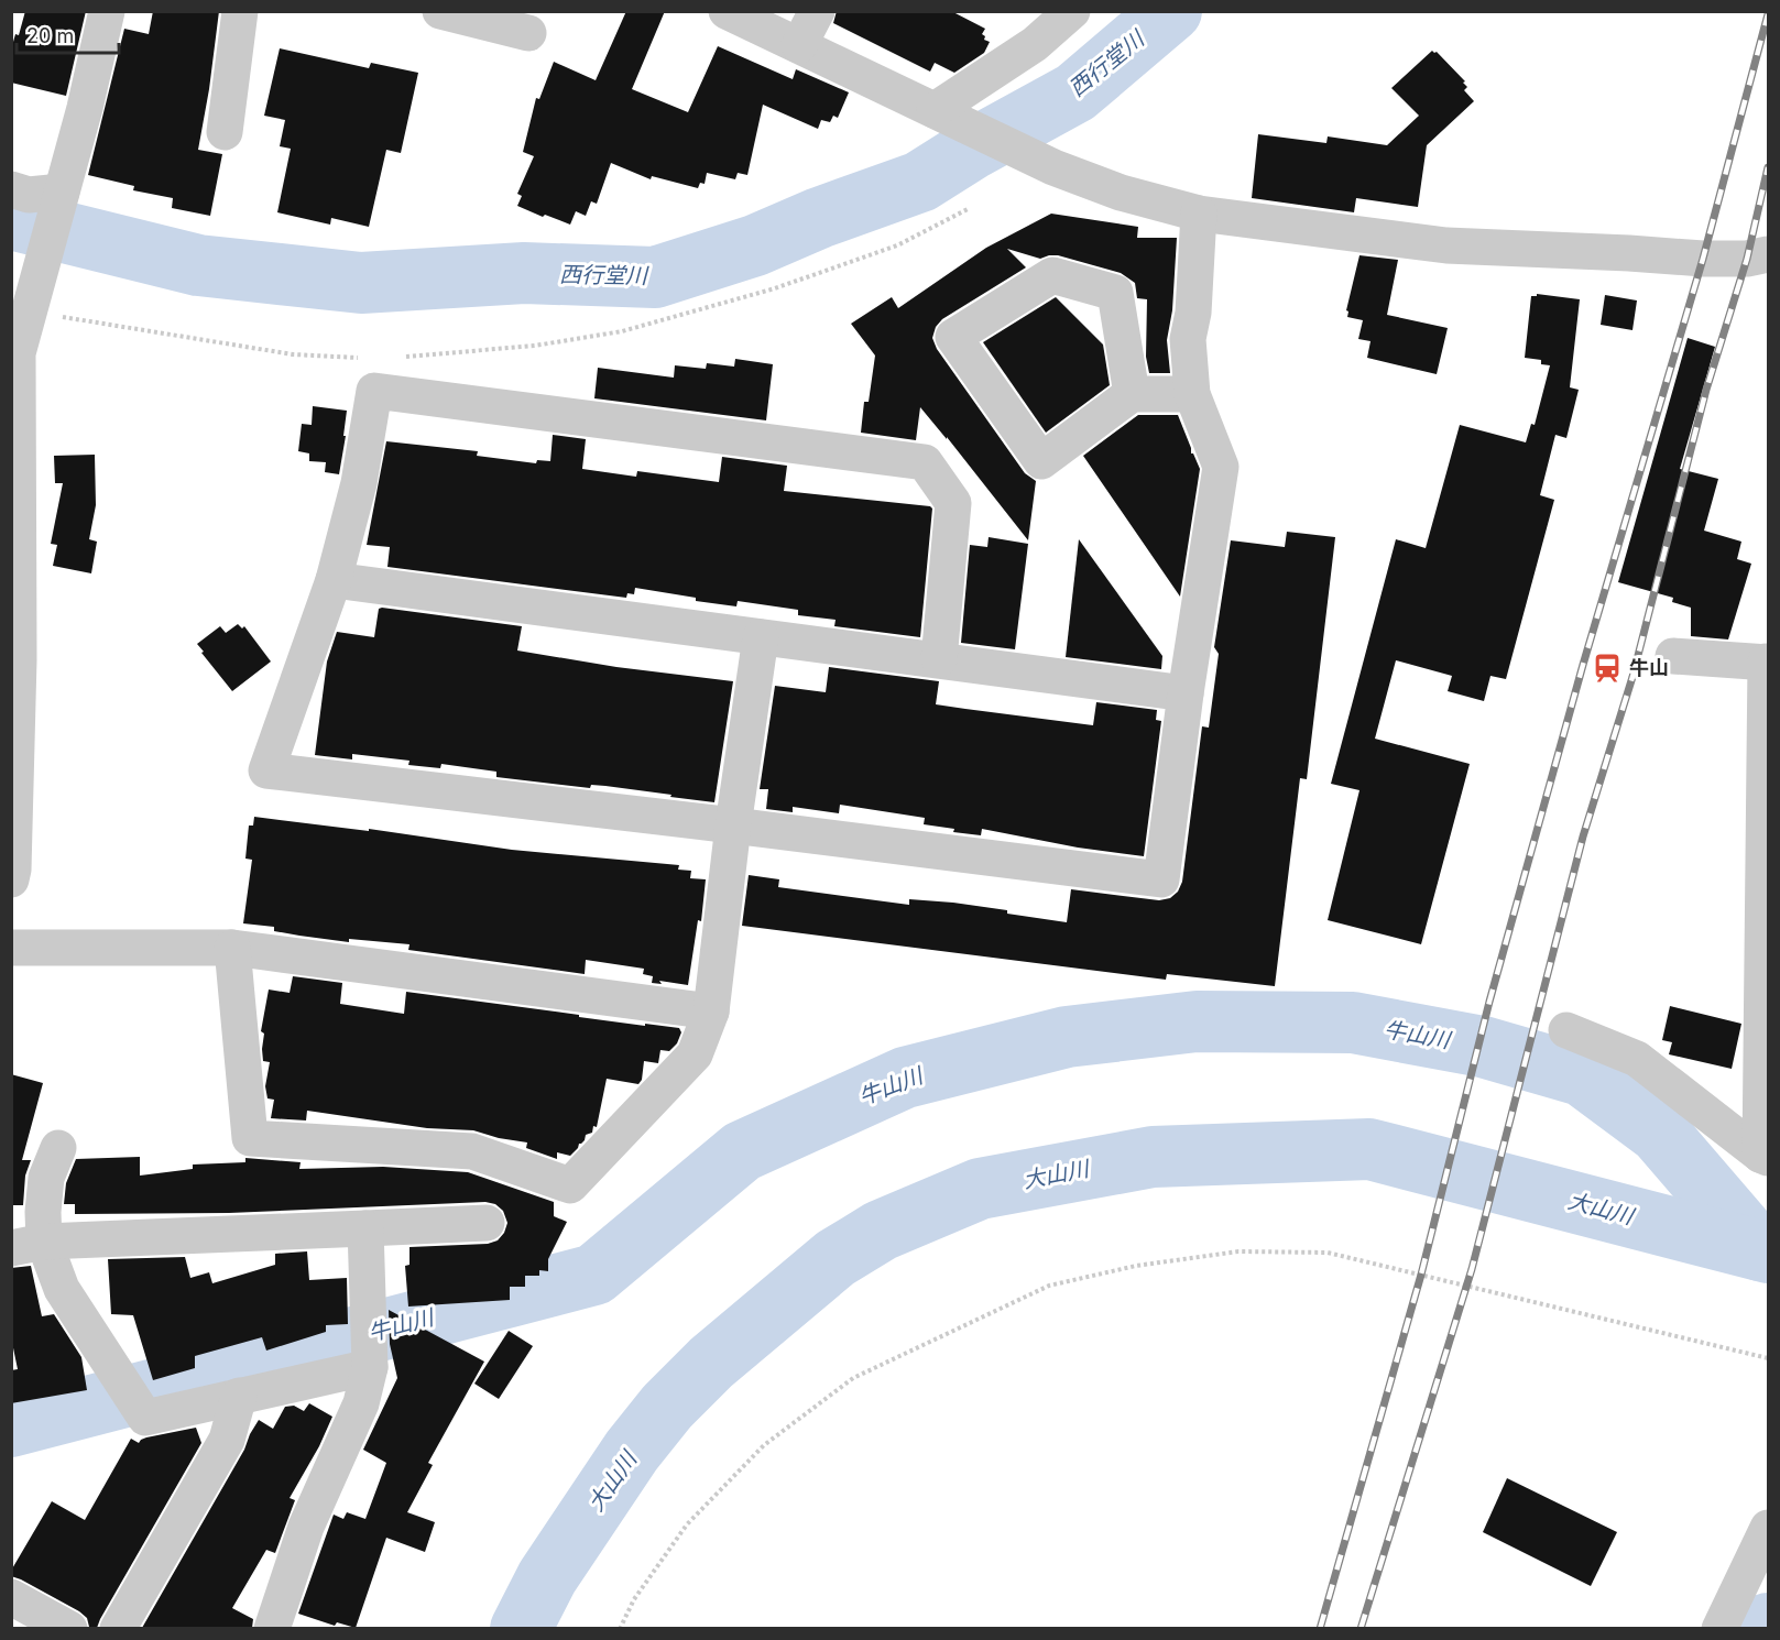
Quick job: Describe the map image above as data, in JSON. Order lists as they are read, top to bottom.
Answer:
{
  "water": ["西行堂川", "牛山川", "大山川"],
  "places": {
    "station": ["牛山"]
  },
  "scale_bar": "20 m"
}
